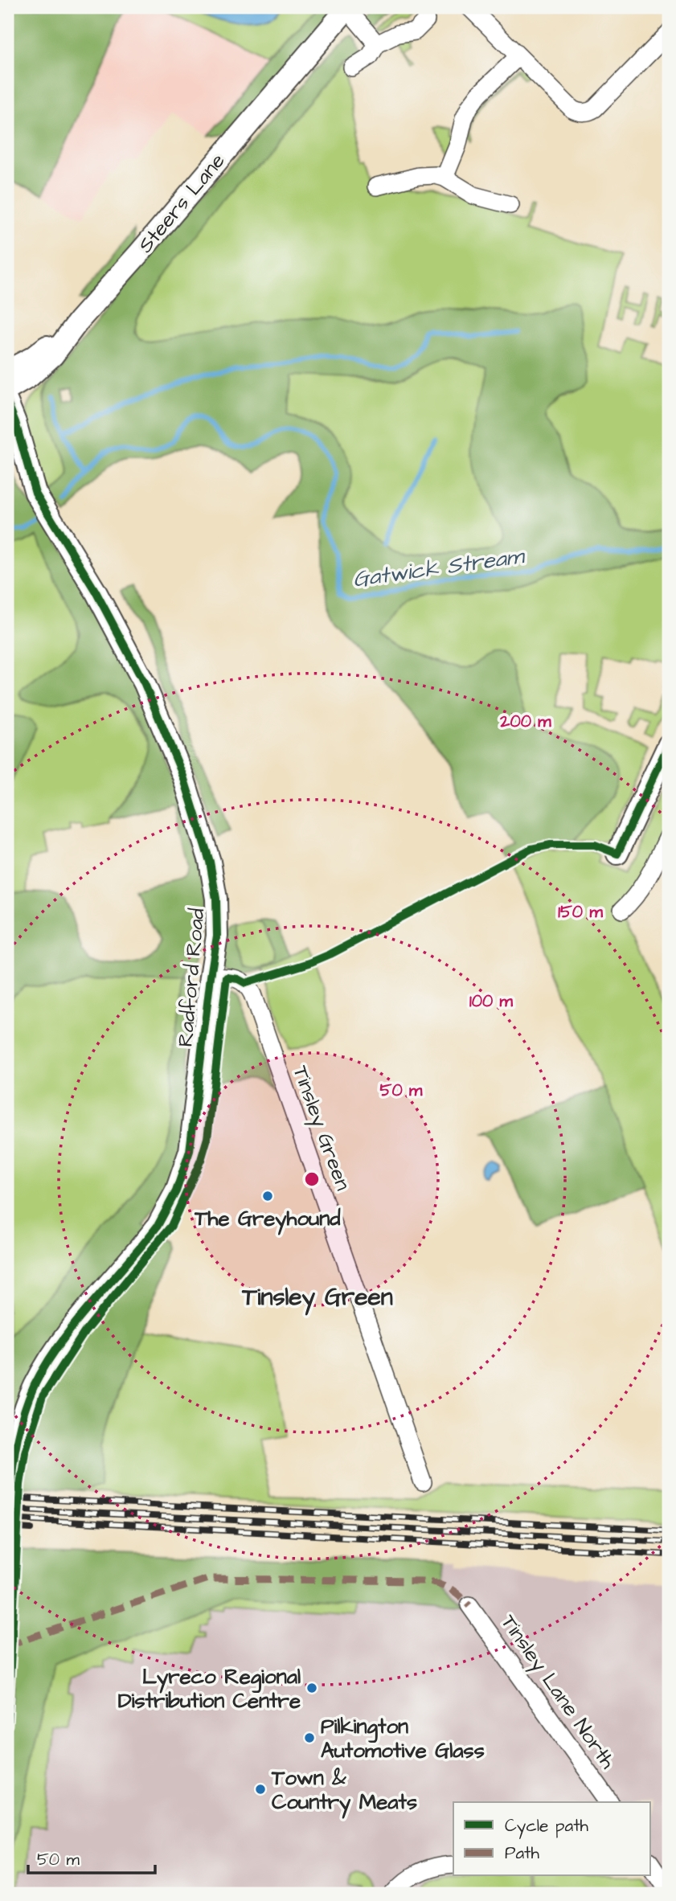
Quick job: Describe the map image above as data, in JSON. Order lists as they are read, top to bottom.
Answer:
{
  "streets": {
    "street": [
      "Steers Lane",
      "Radford Road",
      "Tinsley Green",
      "Tinsley Lane North"
    ]
  },
  "crossings": [
    ["Radford Road", "Tinsley Green"]
  ],
  "districts": ["Tinsley Green"],
  "water": ["Gatwick Stream"],
  "places": [
    "The Greyhound",
    "Lyreco Regional Distribution Centre",
    "Pilkington Automotive Glass",
    "Town & Country Meats"
  ],
  "legend": ["Cycle path", "Path"],
  "scale_bar": "50 m",
  "rings": [
    "200 m",
    "150 m",
    "100 m",
    "50 m"
  ]
}
